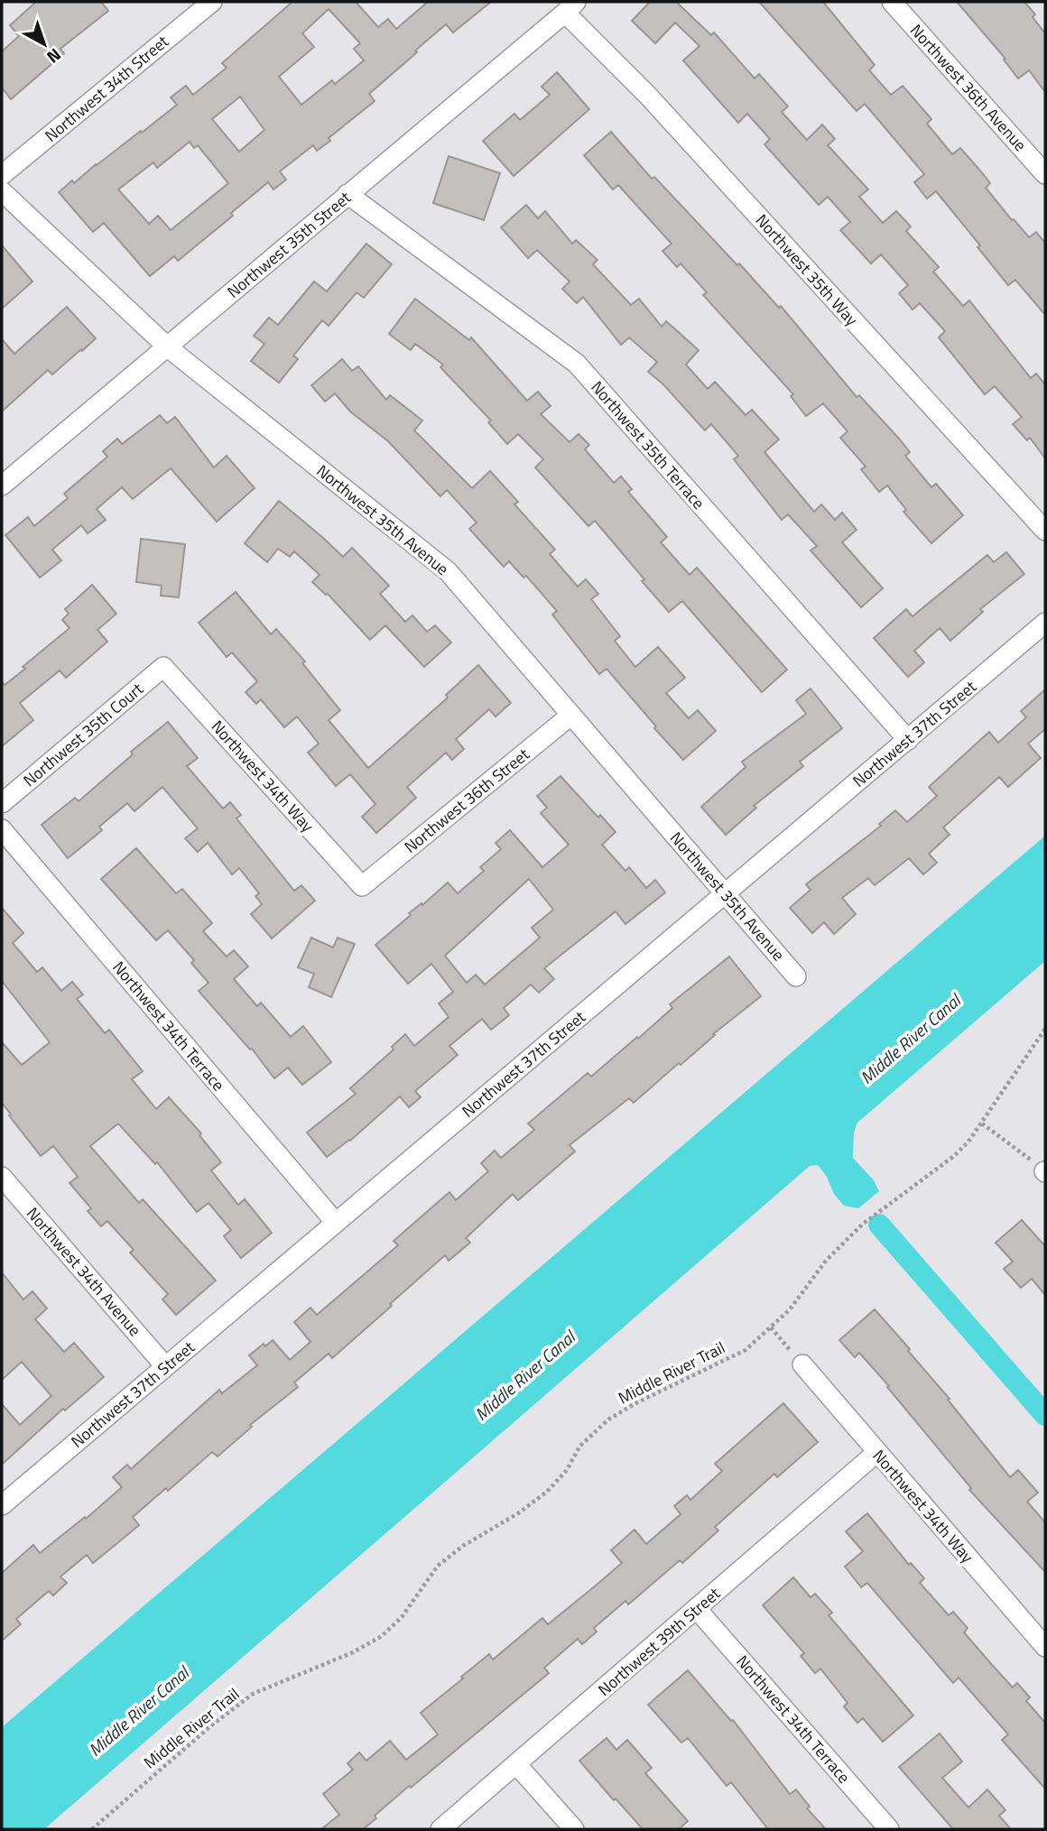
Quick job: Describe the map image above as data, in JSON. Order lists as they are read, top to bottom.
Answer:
{
  "streets": {
    "street": [
      "Northwest 36th Avenue",
      "Northwest 34th Street",
      "Northwest 35th Street",
      "Northwest 35th Way",
      "Northwest 35th Terrace",
      "Northwest 35th Avenue",
      "Northwest 37th Street",
      "Northwest 35th Court",
      "Northwest 34th Way",
      "Northwest 36th Street",
      "Northwest 34th Terrace",
      "Northwest 34th Avenue",
      "Northwest 39th Street"
    ],
    "path": ["Middle River Trail"]
  },
  "crossings": [
    ["Northwest 35th Street", "Northwest 35th Way"],
    ["Northwest 35th Street", "Northwest 35th Terrace"],
    ["Northwest 35th Street", "Northwest 35th Avenue"],
    ["Northwest 35th Terrace", "Northwest 37th Street"],
    ["Northwest 35th Avenue", "Northwest 37th Street"],
    ["Northwest 35th Avenue", "Northwest 36th Street"],
    ["Northwest 37th Street", "Northwest 34th Terrace"],
    ["Northwest 37th Street", "Northwest 34th Avenue"],
    ["Northwest 35th Court", "Northwest 34th Way"],
    ["Northwest 34th Way", "Northwest 36th Street"],
    ["Northwest 34th Way", "Northwest 39th Street"],
    ["Northwest 34th Terrace", "Northwest 39th Street"]
  ],
  "water": ["Middle River Canal"],
  "north": "bottom right"
}
